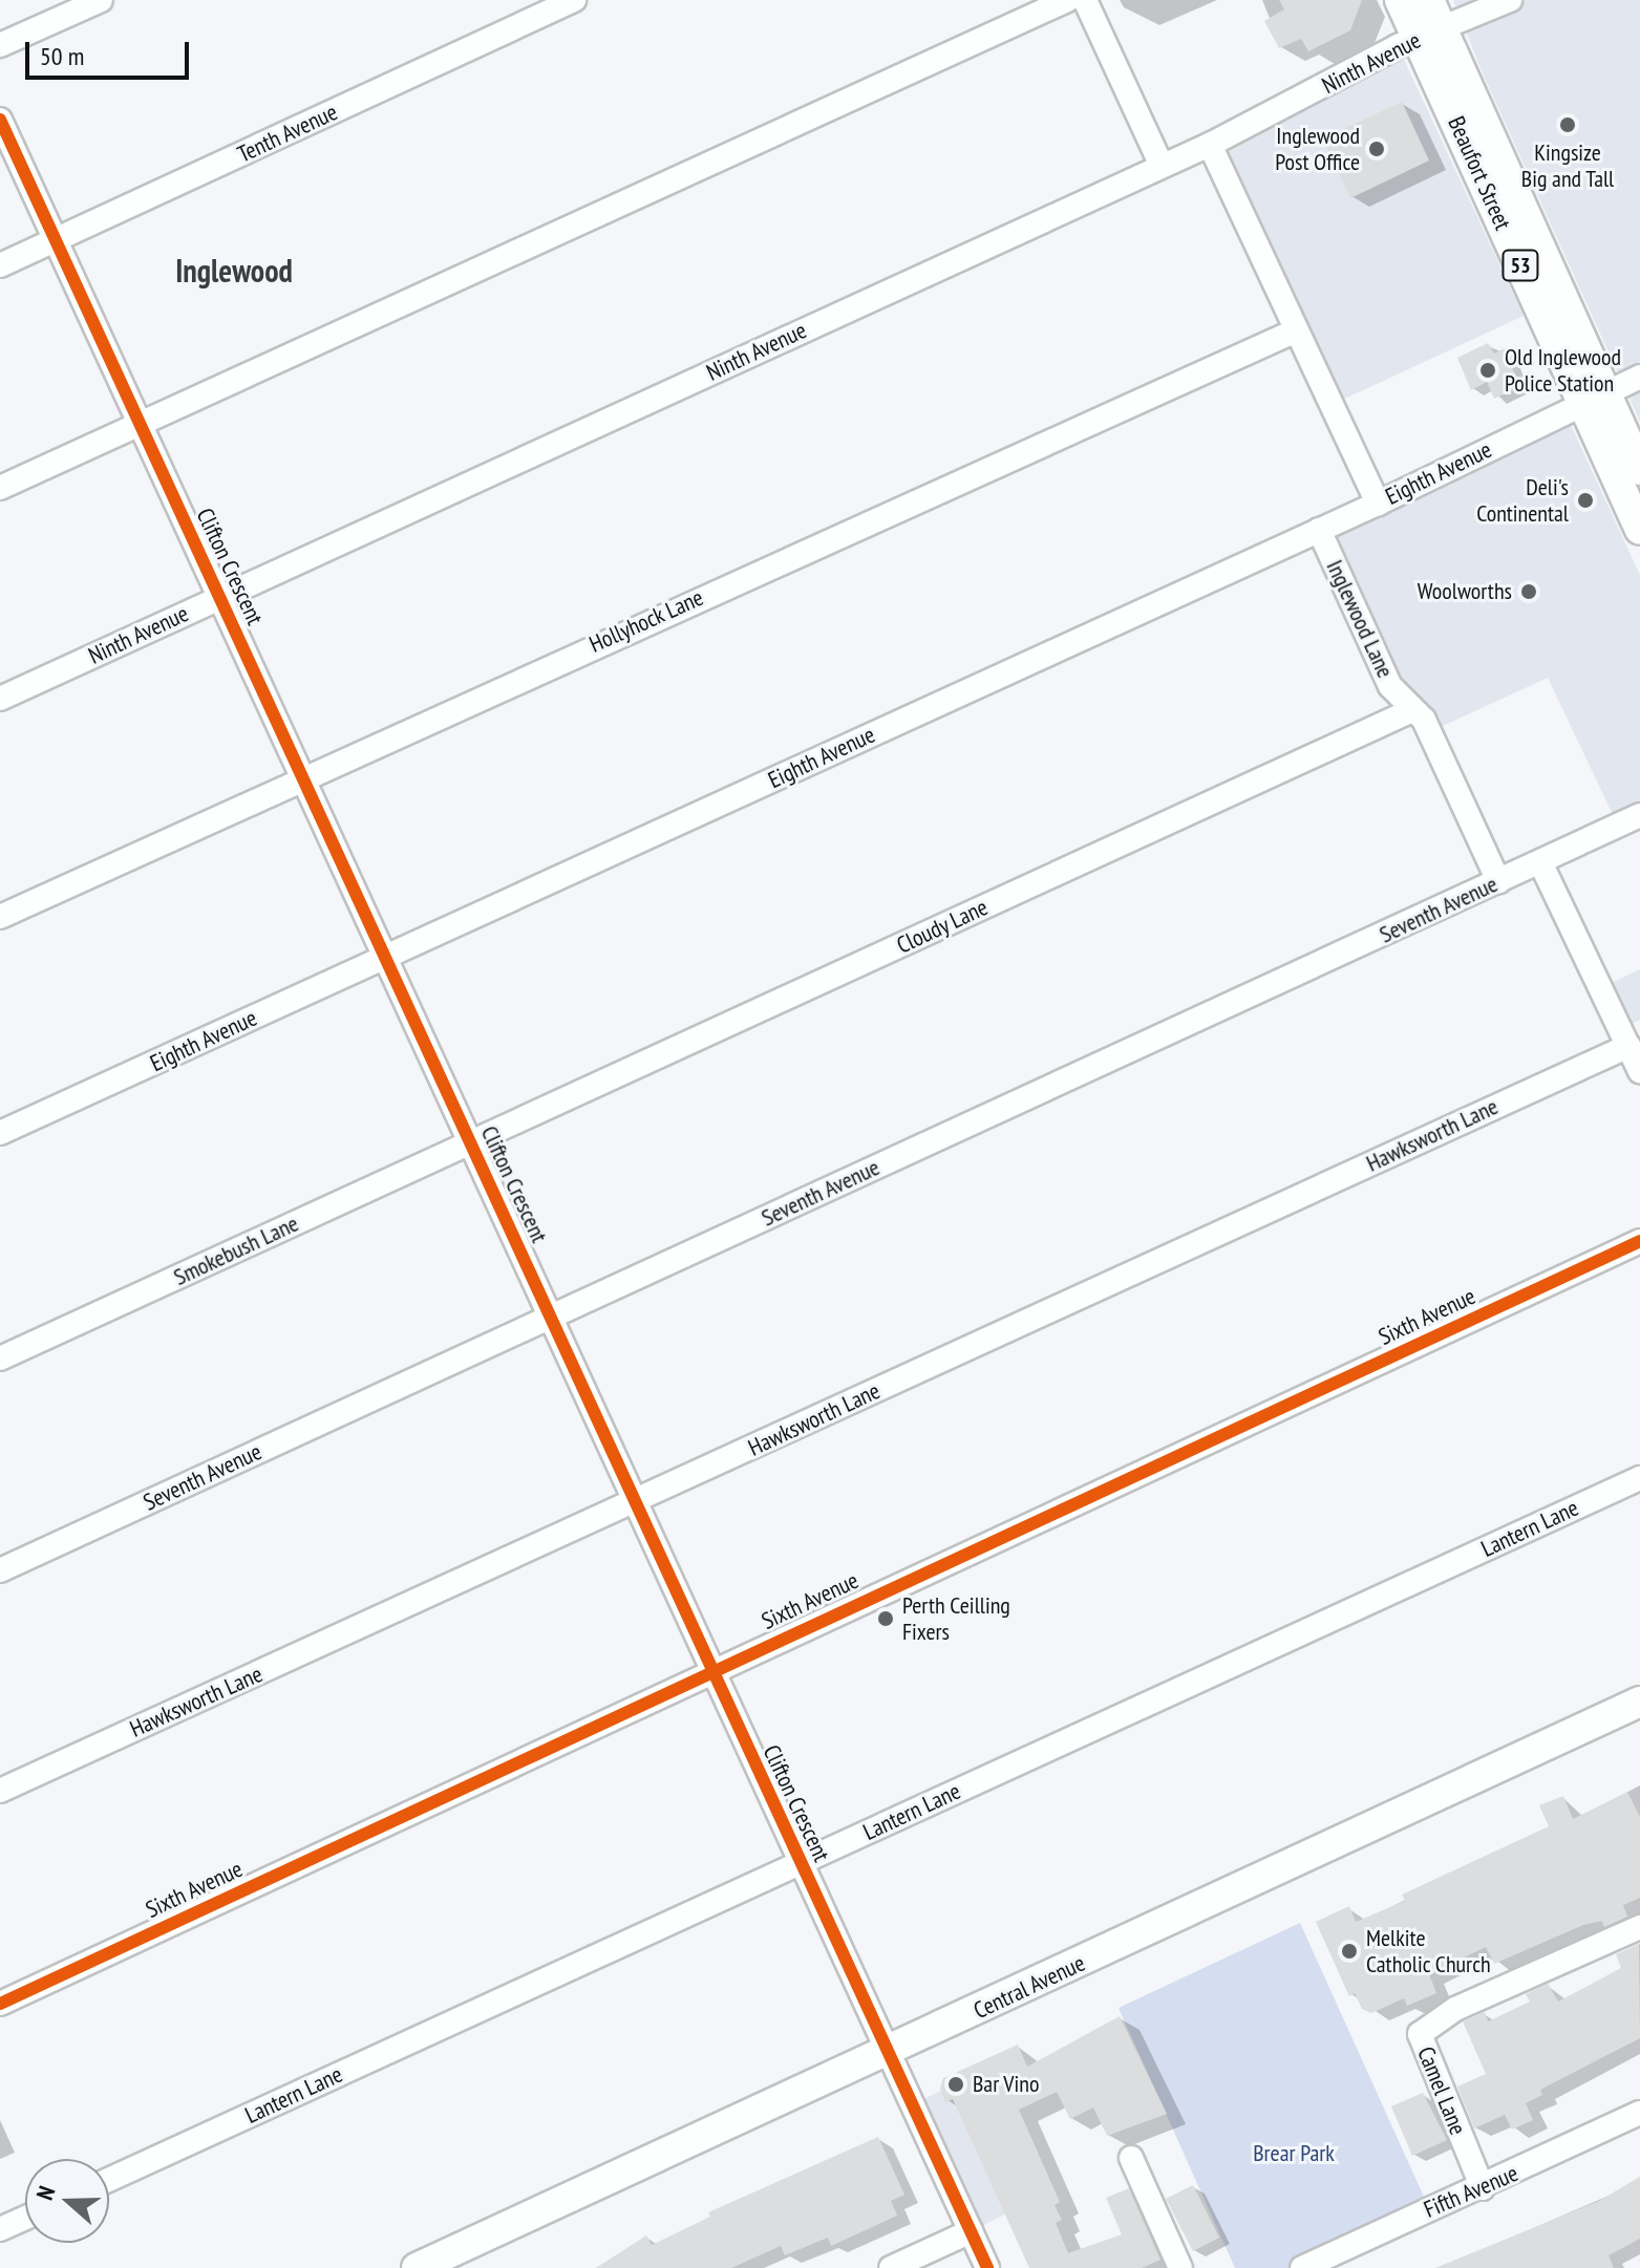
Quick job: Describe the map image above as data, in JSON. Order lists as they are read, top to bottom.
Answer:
{
  "streets": {
    "main road": ["Beaufort Street", "53", "Central Avenue"],
    "street": [
      "Ninth Avenue",
      "Tenth Avenue",
      "Eighth Avenue",
      "Clifton Crescent",
      "Inglewood Lane",
      "Hollyhock Lane",
      "Seventh Avenue",
      "Cloudy Lane",
      "Hawksworth Lane",
      "Smokebush Lane",
      "Sixth Avenue",
      "Lantern Lane",
      "Camel Lane",
      "Fifth Avenue"
    ]
  },
  "crossings": [
    ["Ninth Avenue", "Beaufort Street"],
    ["Ninth Avenue", "Clifton Crescent"],
    ["Tenth Avenue", "Clifton Crescent"],
    ["Beaufort Street", "Eighth Avenue"],
    ["Eighth Avenue", "Clifton Crescent"],
    ["Eighth Avenue", "Inglewood Lane"],
    ["Clifton Crescent", "Hollyhock Lane"],
    ["Clifton Crescent", "Seventh Avenue"],
    ["Clifton Crescent", "Cloudy Lane"],
    ["Clifton Crescent", "Hawksworth Lane"],
    ["Clifton Crescent", "Smokebush Lane"],
    ["Clifton Crescent", "Sixth Avenue"],
    ["Clifton Crescent", "Lantern Lane"],
    ["Clifton Crescent", "Central Avenue"],
    ["Inglewood Lane", "Seventh Avenue"],
    ["Inglewood Lane", "Cloudy Lane"],
    ["Cloudy Lane", "Smokebush Lane"],
    ["Camel Lane", "Fifth Avenue"]
  ],
  "districts": ["Inglewood"],
  "parks": ["Brear Park"],
  "places": [
    "Kingsize Big and Tall",
    "Inglewood Post Office",
    "Old Inglewood Police Station",
    "Deli's Continental",
    "Woolworths",
    "Perth Ceilling Fixers",
    "Melkite Catholic Church",
    "Bar Vino"
  ],
  "scale_bar": "50 m",
  "north": "left"
}
